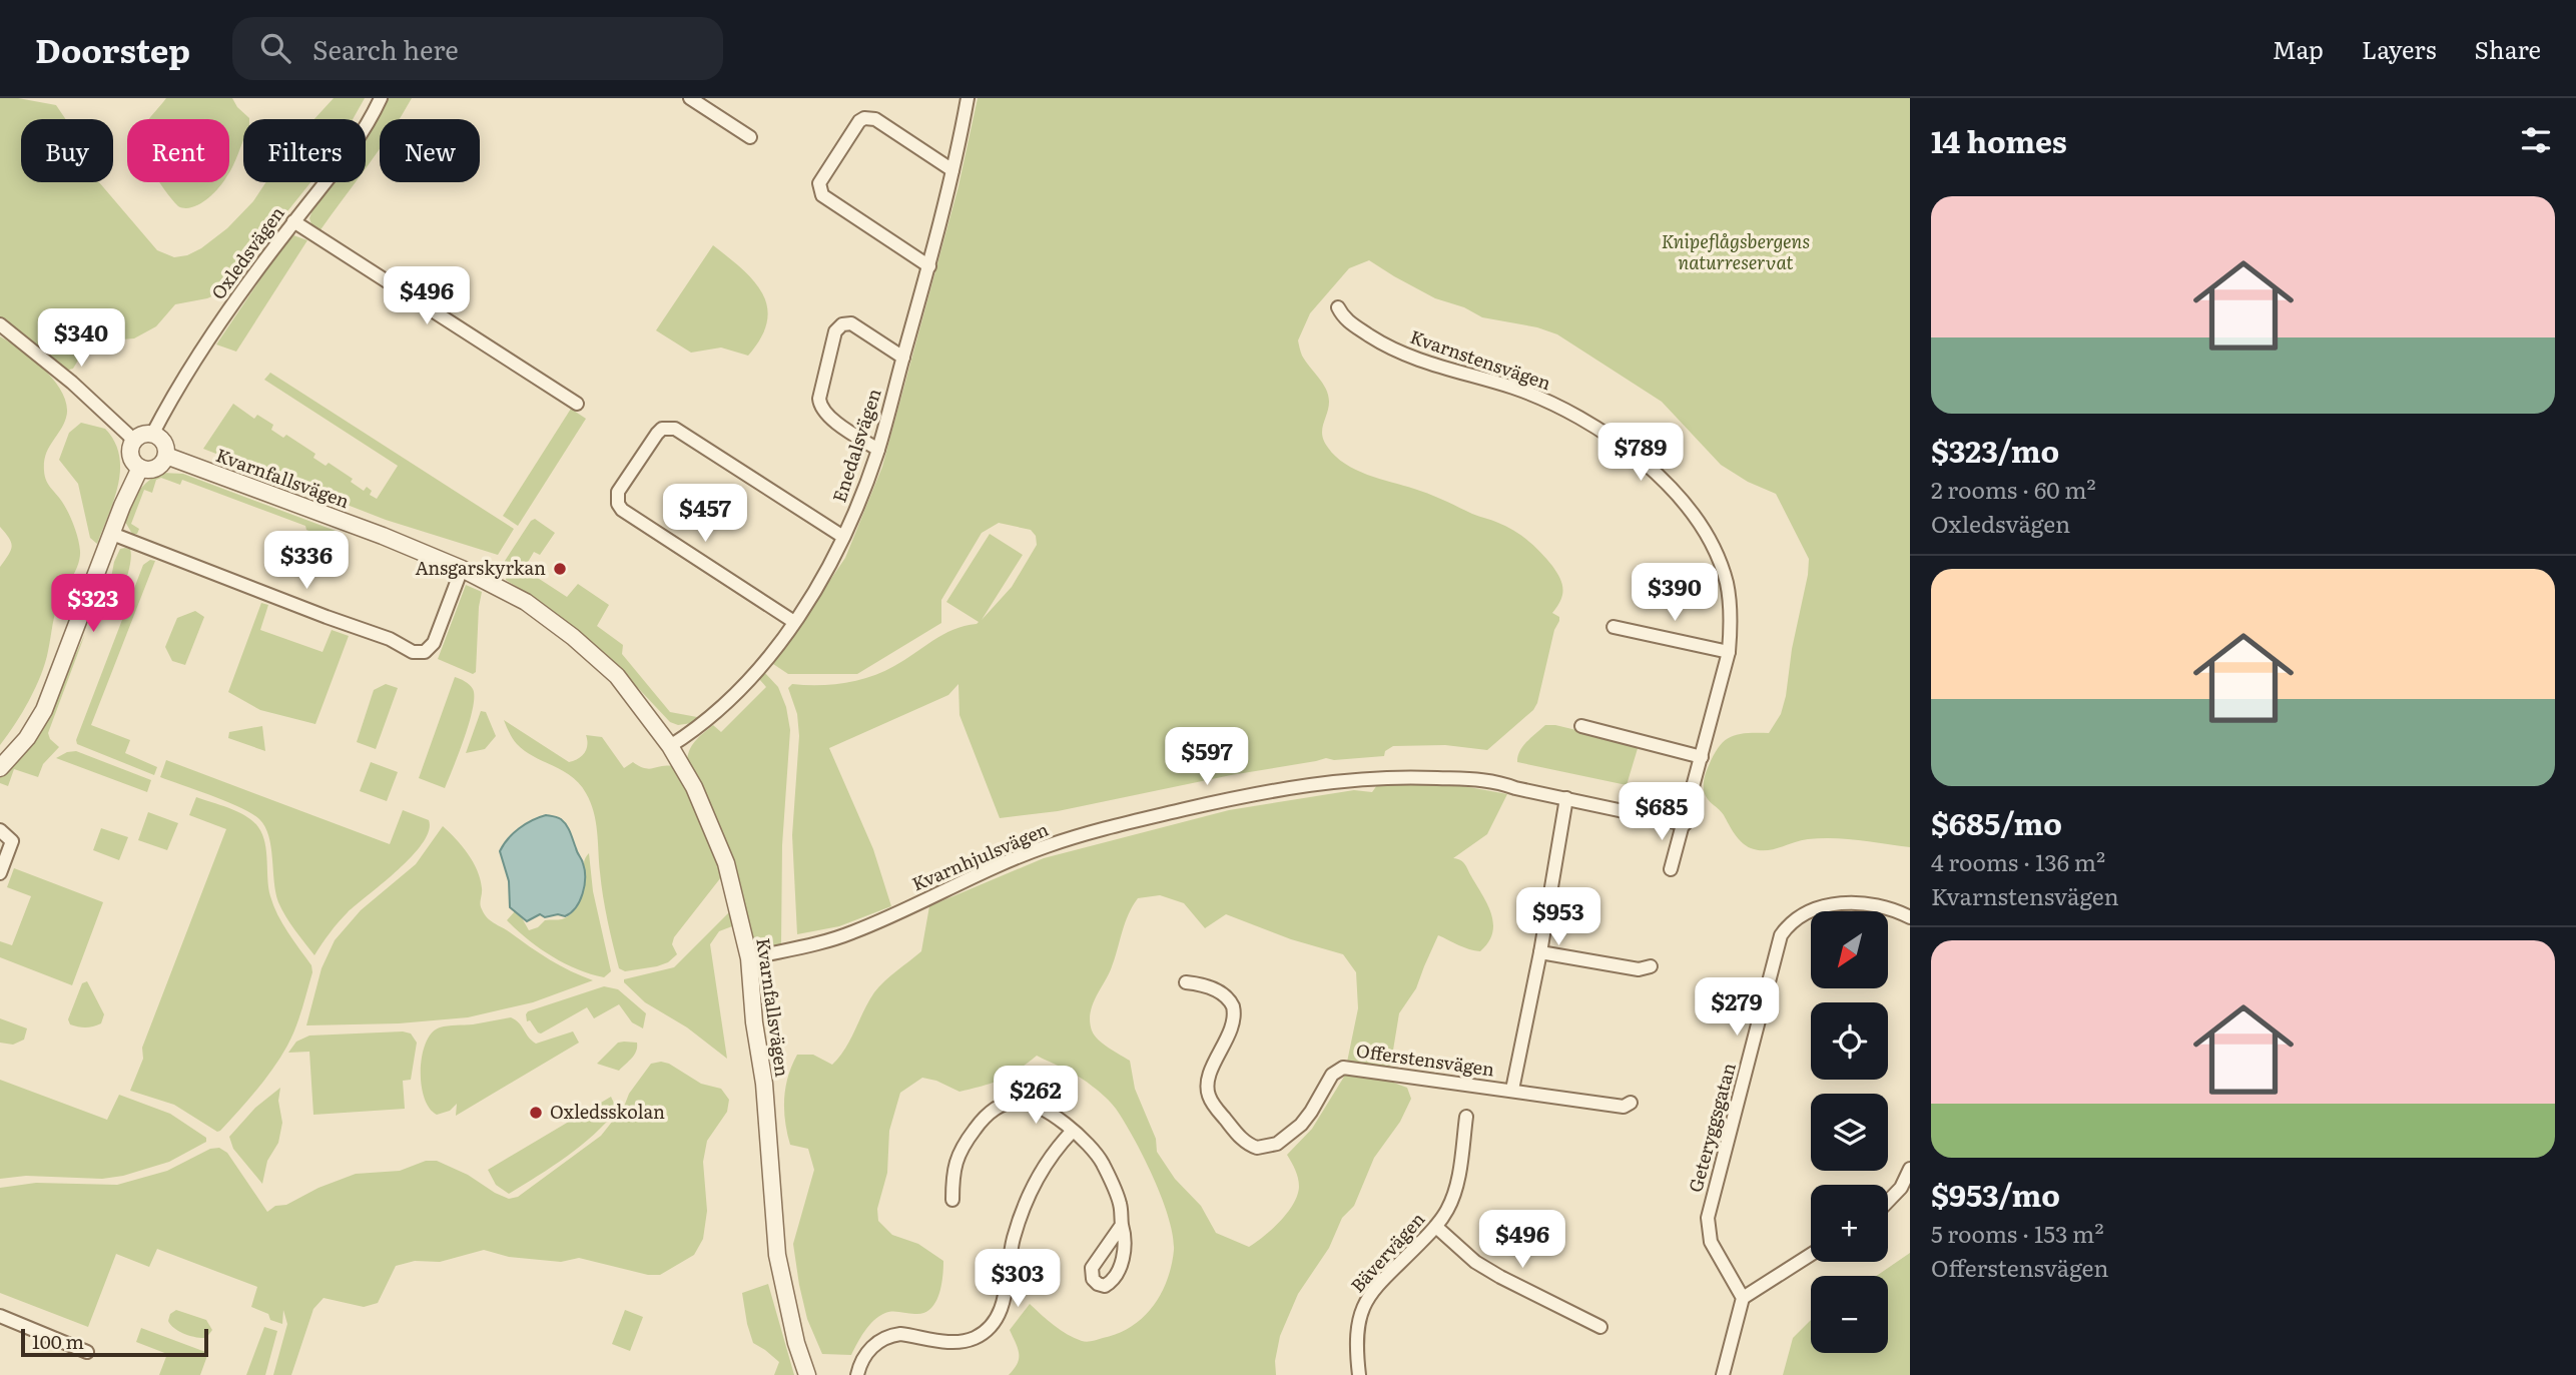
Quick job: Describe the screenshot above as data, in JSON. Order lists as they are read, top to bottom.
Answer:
{
  "streets": {
    "street": [
      "Oxledsvägen",
      "Kvarnstensvägen",
      "Enedalsvägen",
      "Kvarnfallsvägen",
      "Kvarnhjulsvägen",
      "Offerstensvägen",
      "Geteryggsgatan",
      "Bävervägen"
    ]
  },
  "crossings": [
    ["Oxledsvägen", "Kvarnfallsvägen"],
    ["Kvarnstensvägen", "Kvarnhjulsvägen"],
    ["Enedalsvägen", "Kvarnfallsvägen"],
    ["Kvarnfallsvägen", "Kvarnhjulsvägen"],
    ["Kvarnhjulsvägen", "Offerstensvägen"]
  ],
  "parks": ["Knipeflågsbergens naturreservat"],
  "places": ["Ansgarskyrkan", "Oxledsskolan"],
  "scale_bar": "100 m",
  "north": "bottom left",
  "page": {
    "header": "Doorstep",
    "search": "Search here",
    "nav": ["Map", "Layers", "Share"],
    "heading": "14 homes",
    "chip": [
      "Buy",
      "Rent",
      "Filters",
      "New"
    ],
    "list": [
      {
        "name": "$323/mo",
        "note": "2 rooms · 60 m² · Oxledsvägen"
      },
      {
        "name": "$685/mo",
        "note": "4 rooms · 136 m² · Kvarnstensvägen"
      },
      {
        "name": "$953/mo",
        "note": "5 rooms · 153 m² · Offerstensvägen"
      }
    ],
    "price": [
      "$496",
      "$340",
      "$789",
      "$457",
      "$336",
      "$390",
      "$323",
      "$597",
      "$685",
      "$953",
      "$279",
      "$262",
      "$496",
      "$303"
    ],
    "map_buttons": ["+", "−"],
    "scale": "100 m"
  }
}
